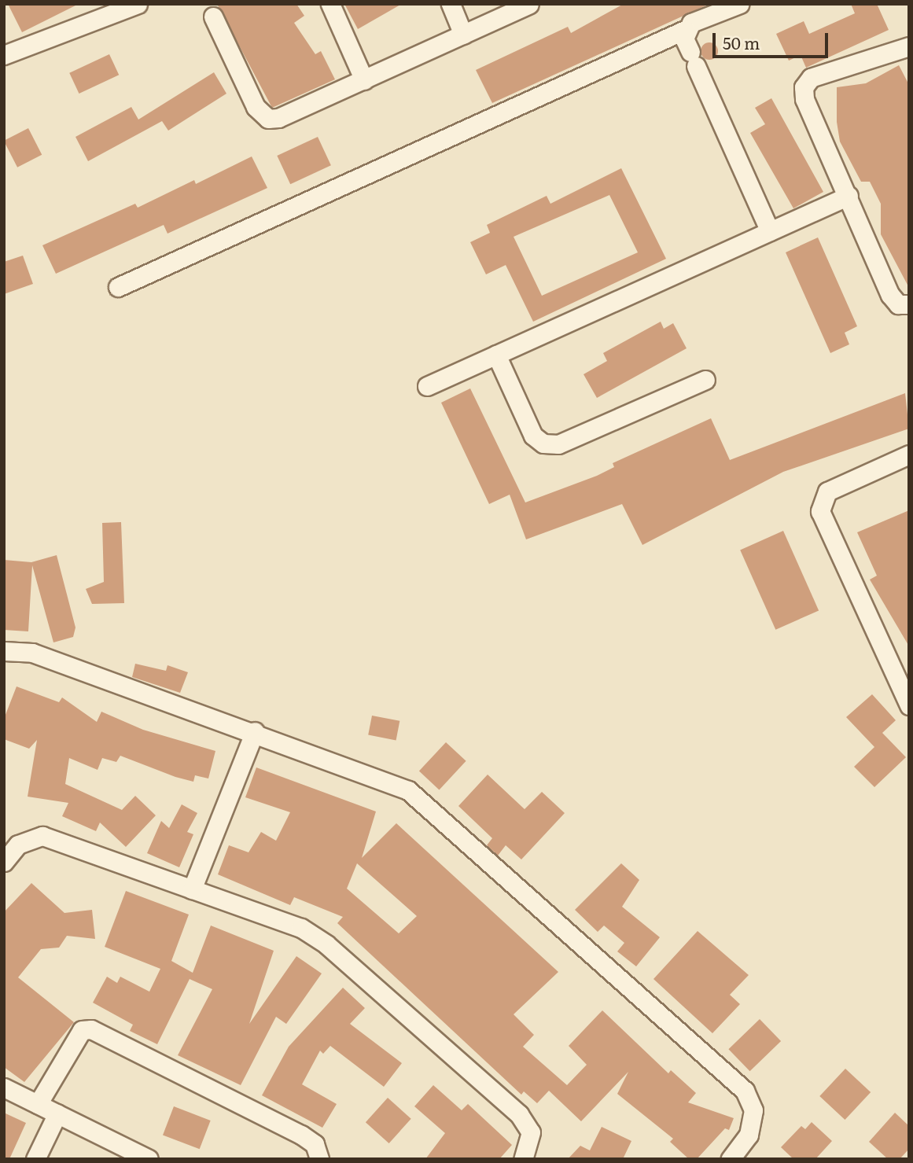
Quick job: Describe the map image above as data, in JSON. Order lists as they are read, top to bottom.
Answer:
{
  "scale_bar": "50 m"
}
